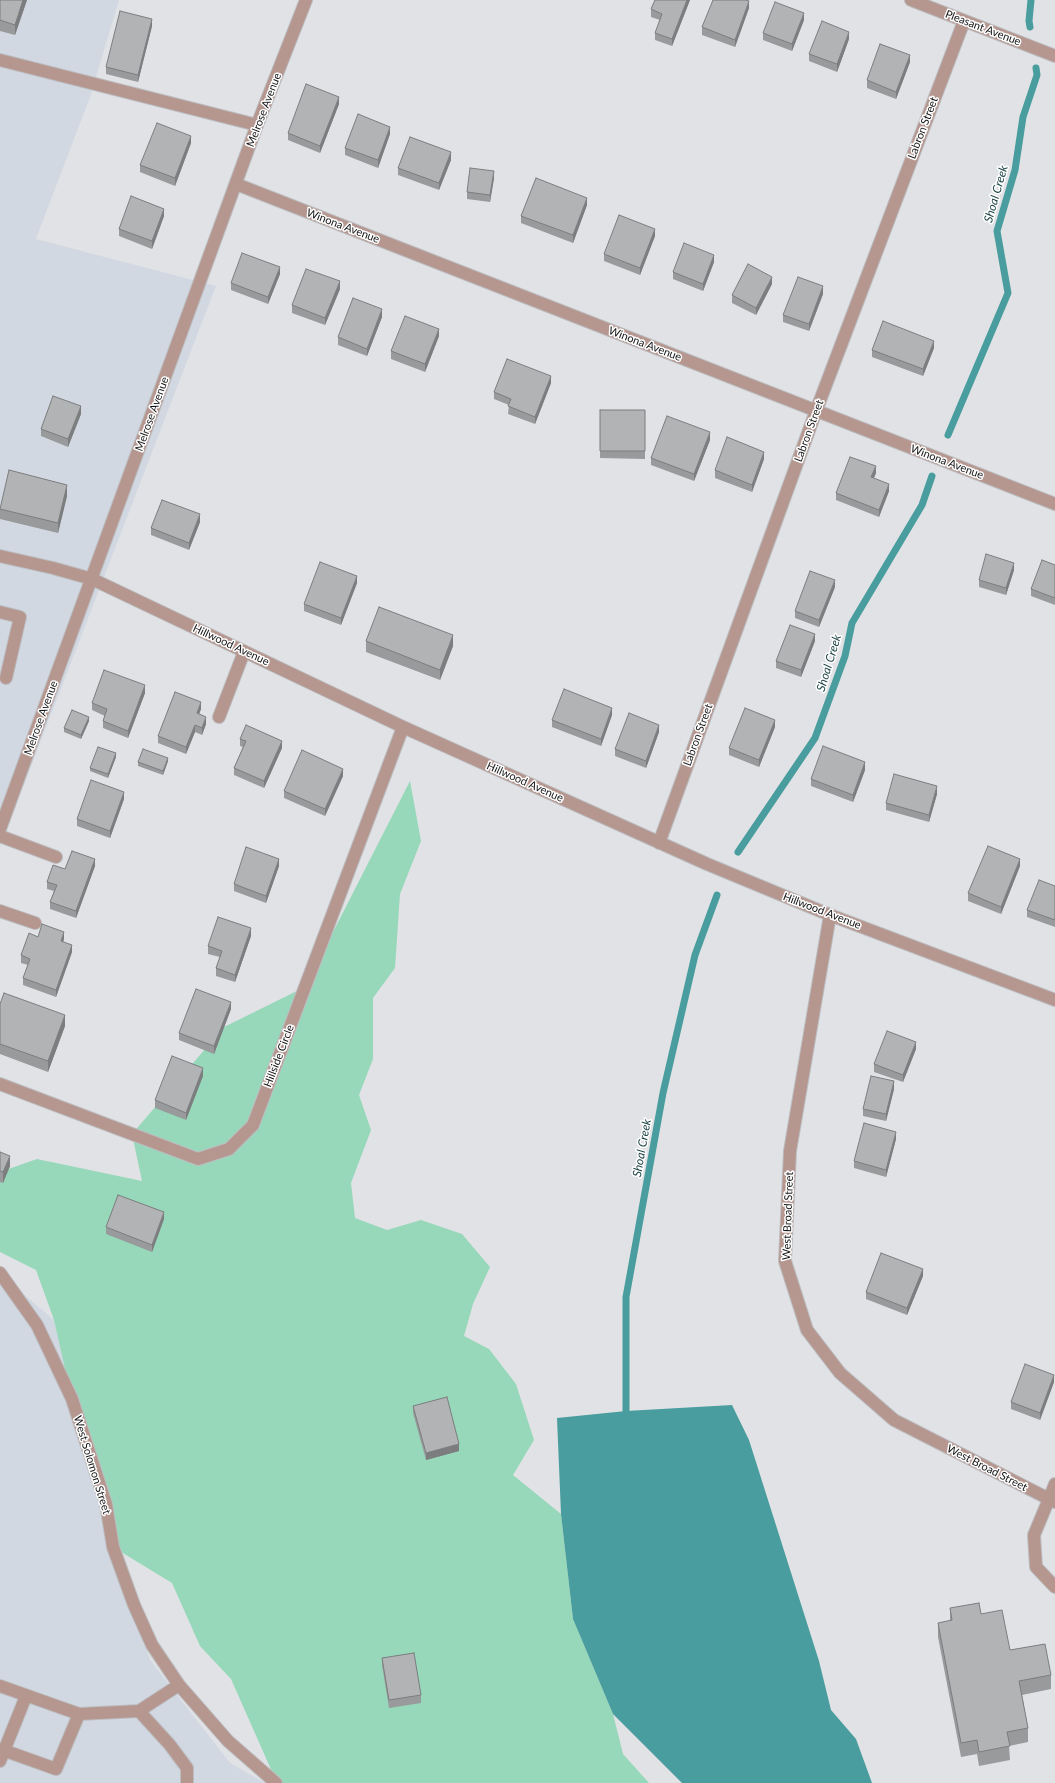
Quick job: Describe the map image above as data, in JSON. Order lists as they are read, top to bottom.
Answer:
{
  "streets": {
    "street": [
      "Pleasant Avenue",
      "Melrose Avenue",
      "Labron Street",
      "Winona Avenue",
      "Hillwood Avenue",
      "Hillside Circle",
      "West Broad Street",
      "West Solomon Street"
    ]
  },
  "crossings": [
    ["Pleasant Avenue", "Labron Street"],
    ["Melrose Avenue", "Winona Avenue"],
    ["Melrose Avenue", "Hillwood Avenue"],
    ["Labron Street", "Winona Avenue"],
    ["Labron Street", "Hillwood Avenue"],
    ["Hillwood Avenue", "Hillside Circle"],
    ["Hillwood Avenue", "West Broad Street"]
  ],
  "water": ["Shoal Creek"]
}
